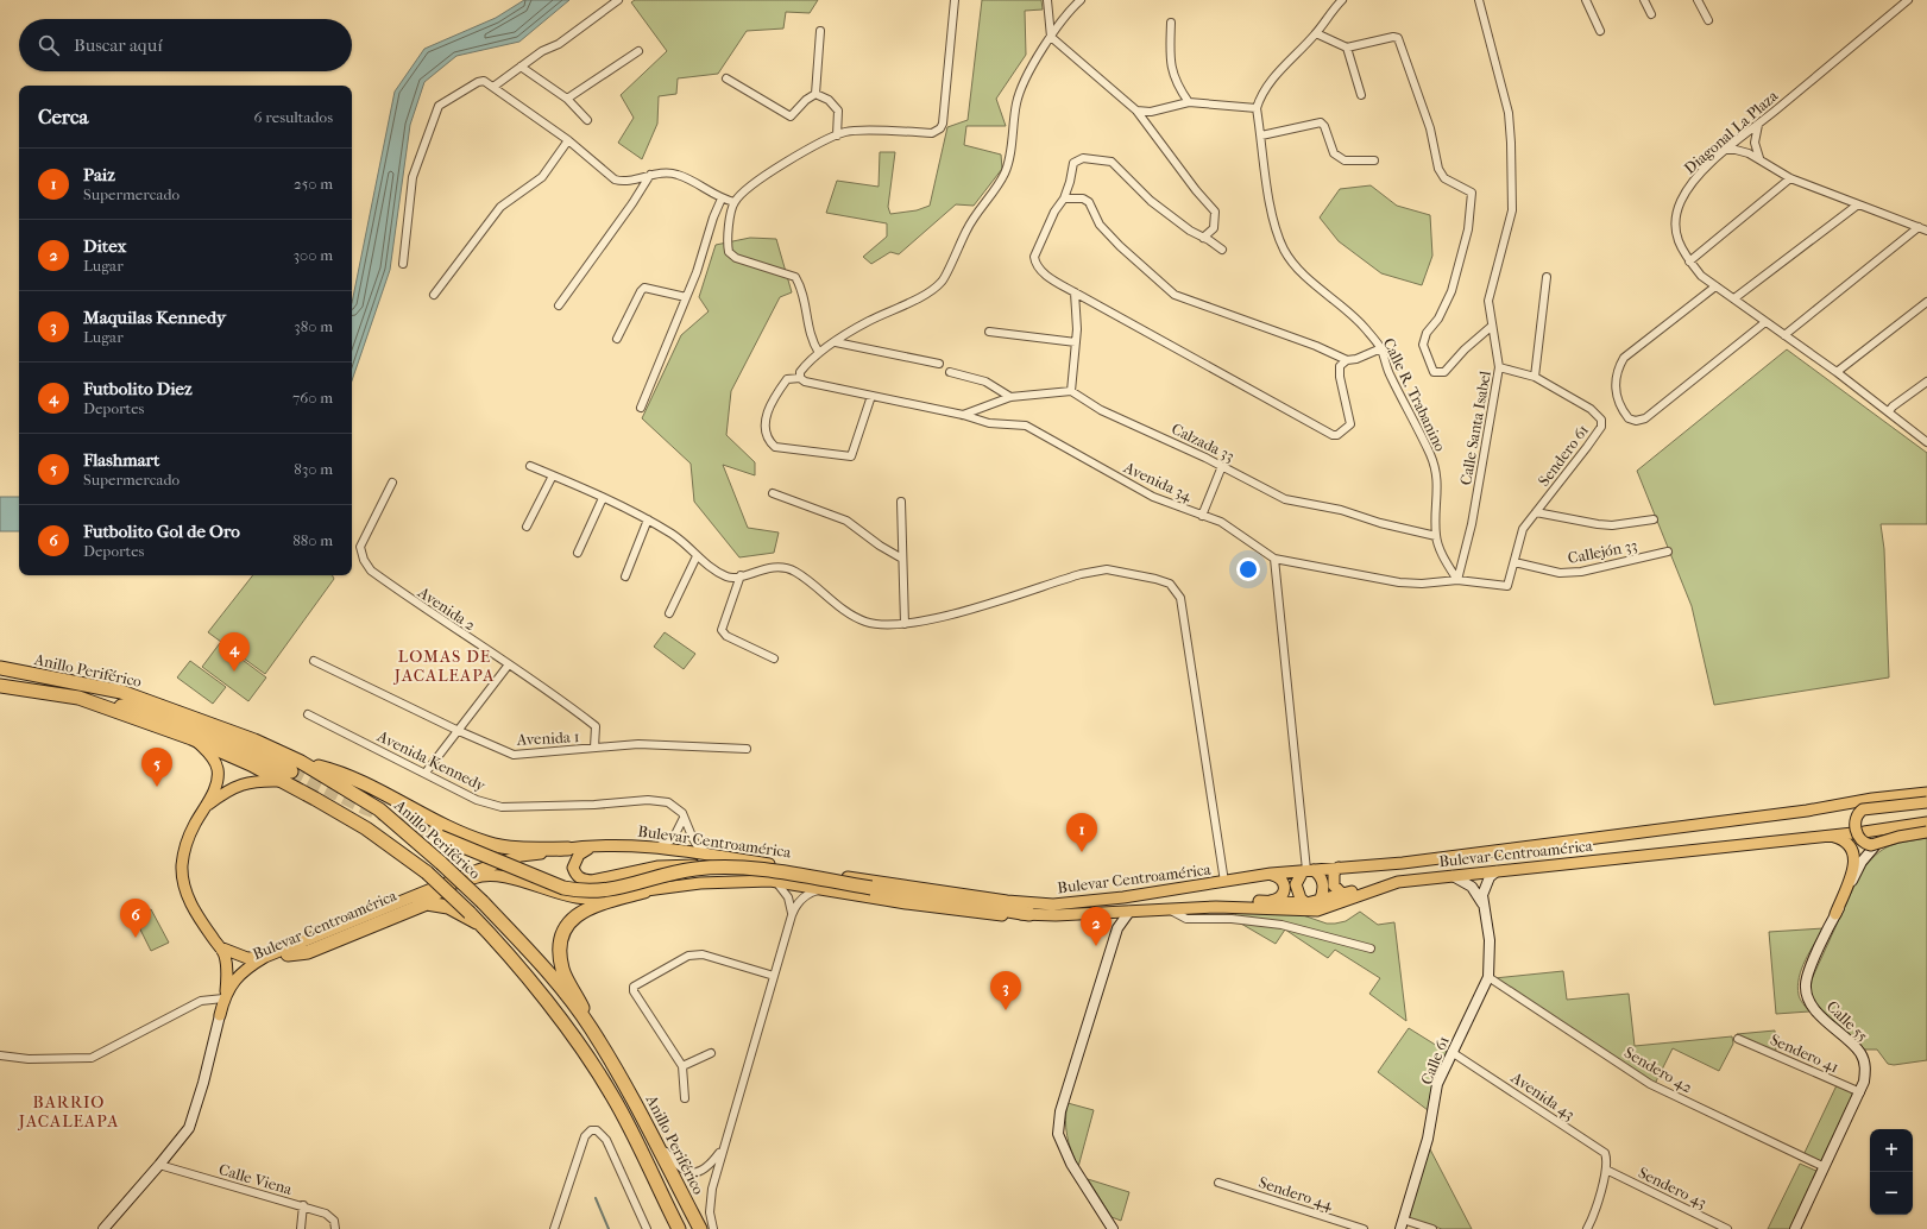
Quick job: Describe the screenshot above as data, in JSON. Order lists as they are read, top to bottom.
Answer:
{
  "streets": {
    "highway": ["Anillo Periférico"],
    "main road": ["Bulevar Centroamérica"],
    "street": [
      "Diagonal La Plaza",
      "Calle R. Trabanino",
      "Calle Santa Isabel",
      "Calzada 33",
      "Sendero 61",
      "Avenida 34",
      "Callejón 33",
      "Avenida 2",
      "Avenida 1",
      "Avenida Kennedy",
      "Calle 55",
      "Sendero 41",
      "Calle 61",
      "Sendero 42",
      "Avenida 43",
      "Calle Viena",
      "Sendero 43",
      "Sendero 44"
    ]
  },
  "crossings": [
    ["Calle R. Trabanino", "Calle Santa Isabel"],
    ["Calle R. Trabanino", "Calzada 33"],
    ["Calle R. Trabanino", "Avenida 34"],
    ["Calle Santa Isabel", "Sendero 61"],
    ["Calle Santa Isabel", "Avenida 34"],
    ["Sendero 61", "Avenida 34"],
    ["Sendero 61", "Callejón 33"],
    ["Avenida 2", "Avenida 1"],
    ["Avenida Kennedy", "Bulevar Centroamérica"],
    ["Bulevar Centroamérica", "Calle 61"],
    ["Calle 55", "Sendero 41"],
    ["Calle 55", "Sendero 42"],
    ["Calle 61", "Sendero 42"],
    ["Calle 61", "Avenida 43"],
    ["Avenida 43", "Sendero 43"]
  ],
  "districts": ["LOMAS DE JACALEAPA", "BARRIO JACALEAPA"],
  "page": {
    "search": "Buscar aquí",
    "heading": ["Cerca", "6 resultados"],
    "list": [
      {
        "mark": "1",
        "name": "Paiz",
        "note": "Supermercado",
        "value": "250 m"
      },
      {
        "mark": "2",
        "name": "Ditex",
        "note": "Lugar",
        "value": "300 m"
      },
      {
        "mark": "3",
        "name": "Maquilas Kennedy",
        "note": "Lugar",
        "value": "380 m"
      },
      {
        "mark": "4",
        "name": "Futbolito Diez",
        "note": "Deportes",
        "value": "760 m"
      },
      {
        "mark": "5",
        "name": "Flashmart",
        "note": "Supermercado",
        "value": "830 m"
      },
      {
        "mark": "6",
        "name": "Futbolito Gol de Oro",
        "note": "Deportes",
        "value": "880 m"
      }
    ],
    "pins": [
      "4",
      "5",
      "1",
      "6",
      "2",
      "3"
    ],
    "map_buttons": ["+", "−"]
  }
}
